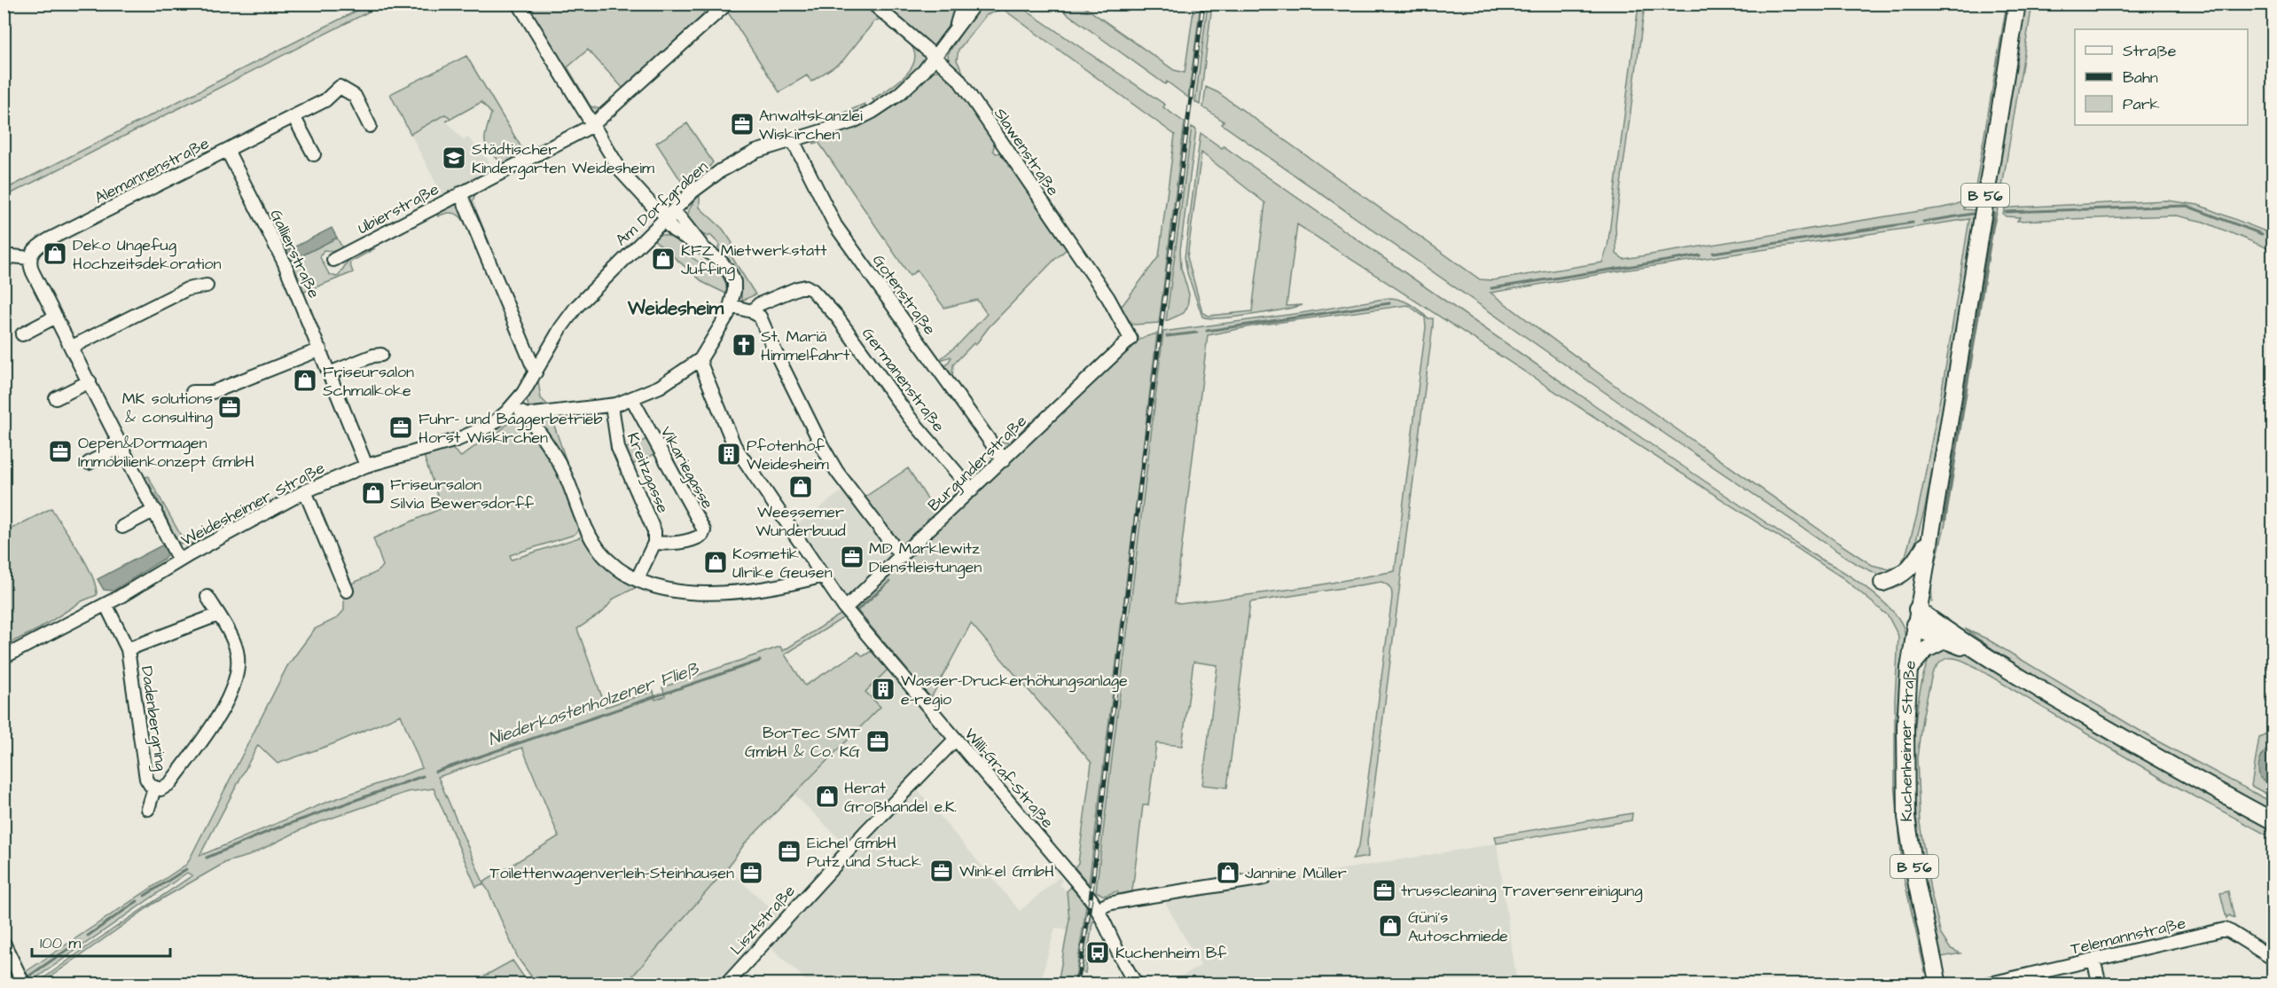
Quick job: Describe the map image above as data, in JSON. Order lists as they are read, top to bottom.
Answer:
{
  "streets": {
    "main road": ["B 56", "Kuchenheimer Straße"],
    "street": [
      "Slawenstraße",
      "Alemannenstraße",
      "Am Dorfgraben",
      "Ubierstraße",
      "Gallierstraße",
      "Gotenstraße",
      "Germanenstraße",
      "Burgunderstraße",
      "Vikariegasse",
      "Kreitzgasse",
      "Weidesheimer Straße",
      "Dadenbergring",
      "Willi-Graf-Straße",
      "Lisztstraße",
      "Telemannstraße"
    ]
  },
  "crossings": [
    ["Slawenstraße", "Am Dorfgraben"],
    ["Slawenstraße", "Burgunderstraße"],
    ["Alemannenstraße", "Gallierstraße"],
    ["B 56", "Kuchenheimer Straße"],
    ["Am Dorfgraben", "Gotenstraße"],
    ["Am Dorfgraben", "Weidesheimer Straße"],
    ["Gallierstraße", "Weidesheimer Straße"],
    ["Gotenstraße", "Burgunderstraße"],
    ["Germanenstraße", "Burgunderstraße"],
    ["Burgunderstraße", "Willi-Graf-Straße"],
    ["Vikariegasse", "Kreitzgasse"],
    ["Weidesheimer Straße", "Dadenbergring"],
    ["Willi-Graf-Straße", "Lisztstraße"]
  ],
  "districts": ["Weidesheim"],
  "water": ["Niederkastenholzener Fließ"],
  "places": {
    "office": [
      "Anwaltskanzlei Wiskirchen",
      "MK solutions & consulting",
      "Fuhr- und Baggerbetrieb Horst Wiskirchen",
      "Oepen&Dormagen Immobilienkonzept GmbH",
      "MD Marklewitz Dienstleistungen",
      "BorTec SMT GmbH & Co. KG",
      "Eichel GmbH Putz und Stuck",
      "Winkel GmbH",
      "Toilettenwagenverleih-Steinhausen",
      "trusscleaning Traversenreinigung"
    ],
    "school or university": ["Städtischer Kindergarten Weidesheim"],
    "shop": [
      "Deko Ungefug Hochzeitsdekoration",
      "KFZ Mietwerkstatt Juffing",
      "Friseursalon Schmalkoke",
      "Weessemer Wunderbuud",
      "Friseursalon Silvia Bewersdorff",
      "Kosmetik Ulrike Geusen",
      "Herat Großhandel e.K.",
      "Jannine Müller",
      "Güni's Autoschmiede"
    ],
    "church": ["St. Mariä Himmelfahrt"],
    "building": ["Pfotenhof Weidesheim", "Wasser-Druckerhöhungsanlage e-regio"],
    "bus stop": ["Kuchenheim Bf"]
  },
  "legend": ["Straße", "Bahn", "Park"],
  "scale_bar": "100 m"
}
